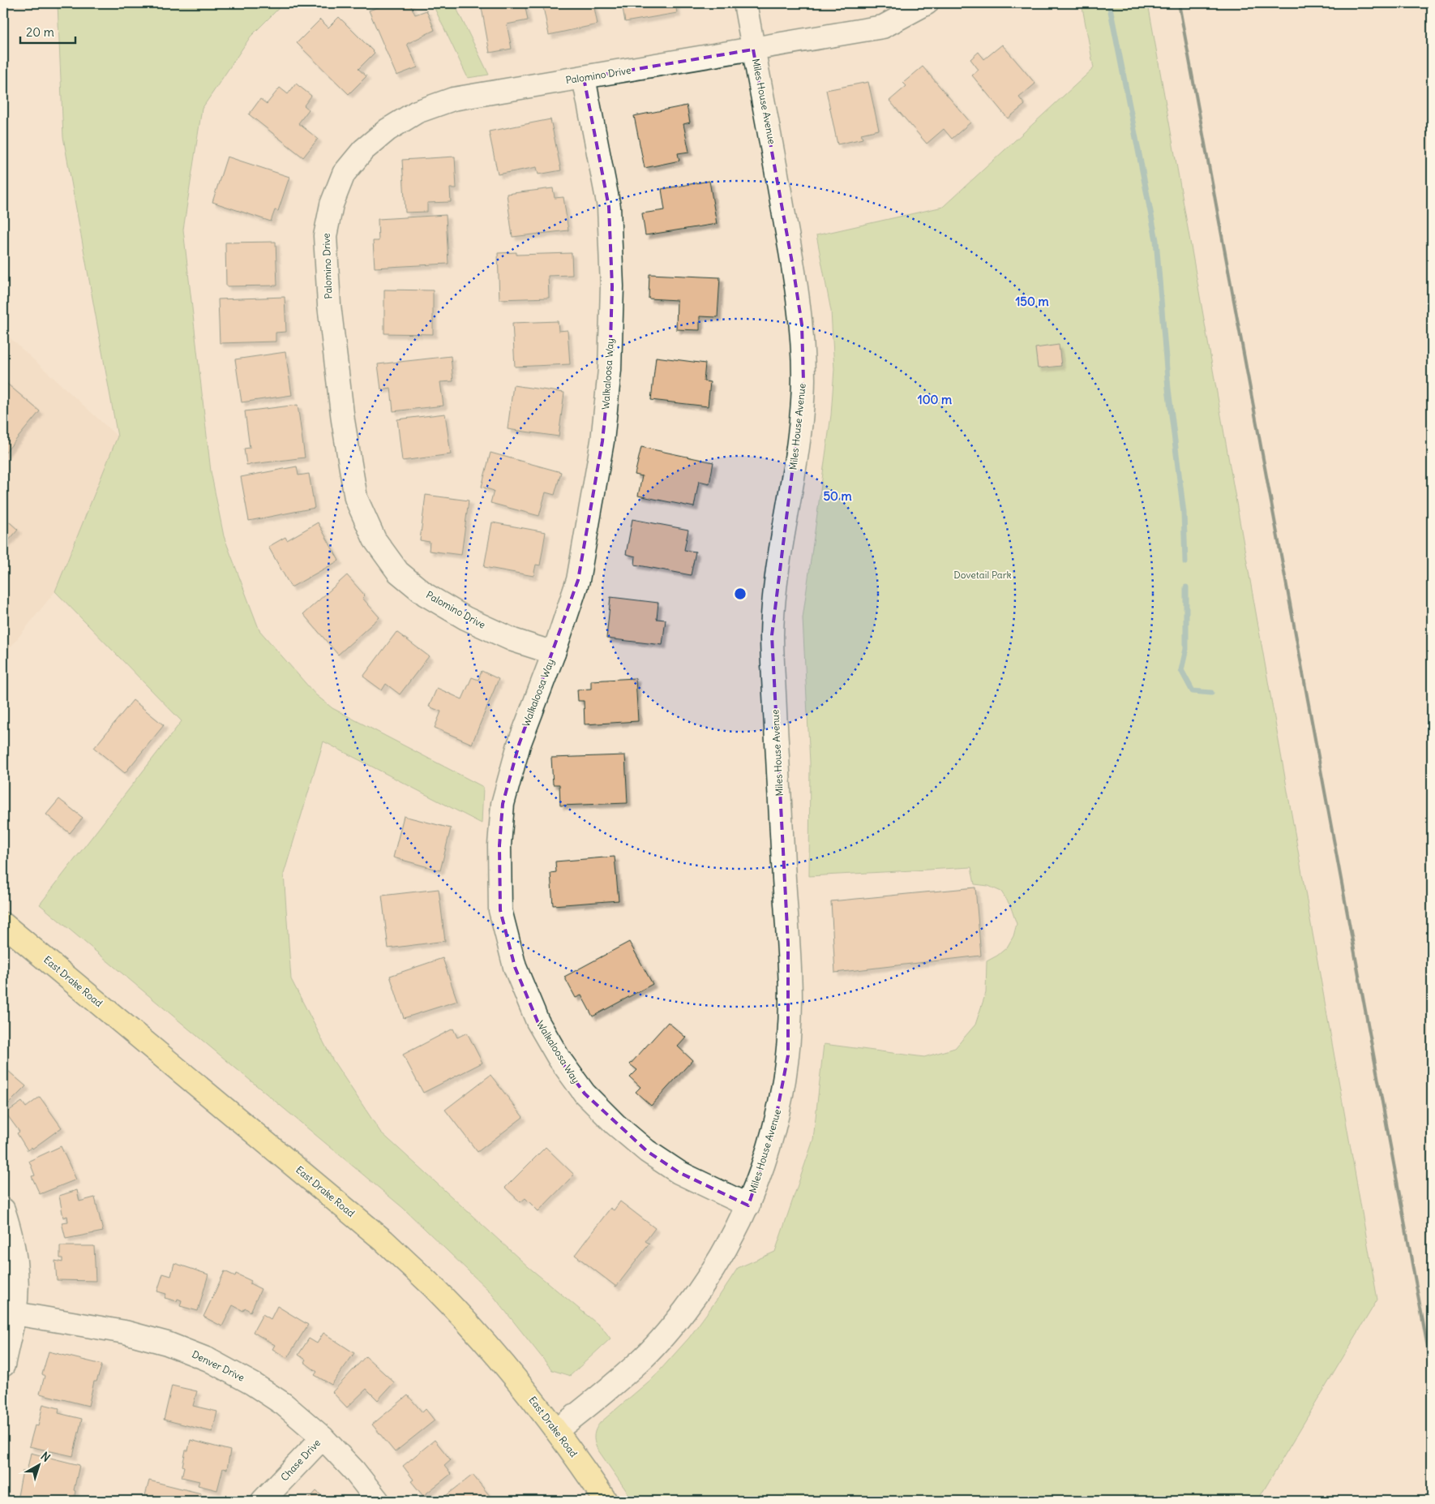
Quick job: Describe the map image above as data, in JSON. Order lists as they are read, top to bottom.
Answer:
{
  "streets": {
    "main road": ["East Drake Road"],
    "street": [
      "Palomino Drive",
      "Miles House Avenue",
      "Walkaloosa Way",
      "Denver Drive",
      "Chase Drive"
    ]
  },
  "crossings": [
    ["Palomino Drive", "Miles House Avenue"],
    ["Palomino Drive", "Walkaloosa Way"],
    ["Miles House Avenue", "Walkaloosa Way"],
    ["Miles House Avenue", "East Drake Road"],
    ["Denver Drive", "Chase Drive"]
  ],
  "parks": ["Dovetail Park"],
  "scale_bar": "20 m",
  "north": "top right",
  "rings": ["150 m", "100 m", "50 m"]
}
